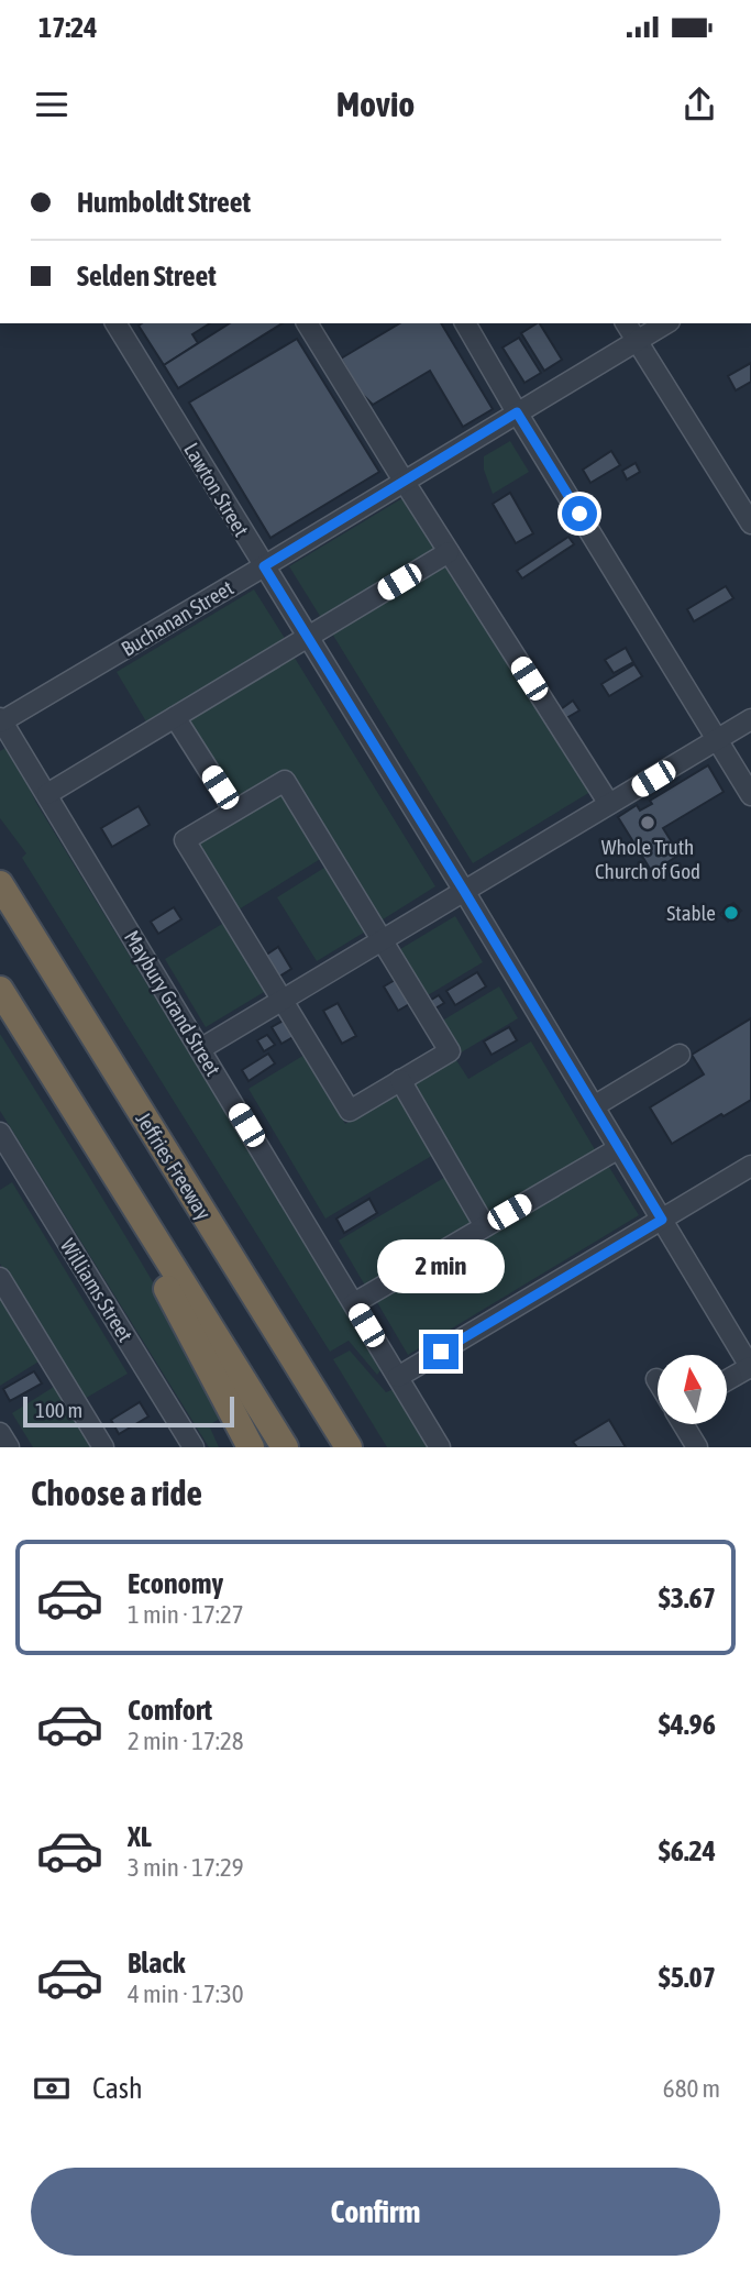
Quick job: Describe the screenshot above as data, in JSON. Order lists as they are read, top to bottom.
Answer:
{
  "streets": {
    "highway": ["Jeffries Freeway"],
    "street": [
      "Lawton Street",
      "Buchanan Street",
      "Maybury Grand Street",
      "Williams Street"
    ]
  },
  "crossings": [
    ["Lawton Street", "Buchanan Street"],
    ["Buchanan Street", "Maybury Grand Street"]
  ],
  "places": ["Whole Truth Church of God", "Stable"],
  "scale_bar": "100 m",
  "north": "top",
  "page": {
    "status": "17:24",
    "header": "Movio",
    "banner": ["Humboldt Street", "Selden Street"],
    "bubble": "2 min",
    "scale": "100 m",
    "heading": "Choose a ride",
    "list": [
      {
        "name": "Economy",
        "note": "1 min · 17:27",
        "value": "$3.67"
      },
      {
        "name": "Comfort",
        "note": "2 min · 17:28",
        "value": "$4.96"
      },
      {
        "name": "XL",
        "note": "3 min · 17:29",
        "value": "$6.24"
      },
      {
        "name": "Black",
        "note": "4 min · 17:30",
        "value": "$5.07"
      }
    ],
    "pay": ["Cash", "680 m"],
    "buttons": "Confirm"
  }
}
